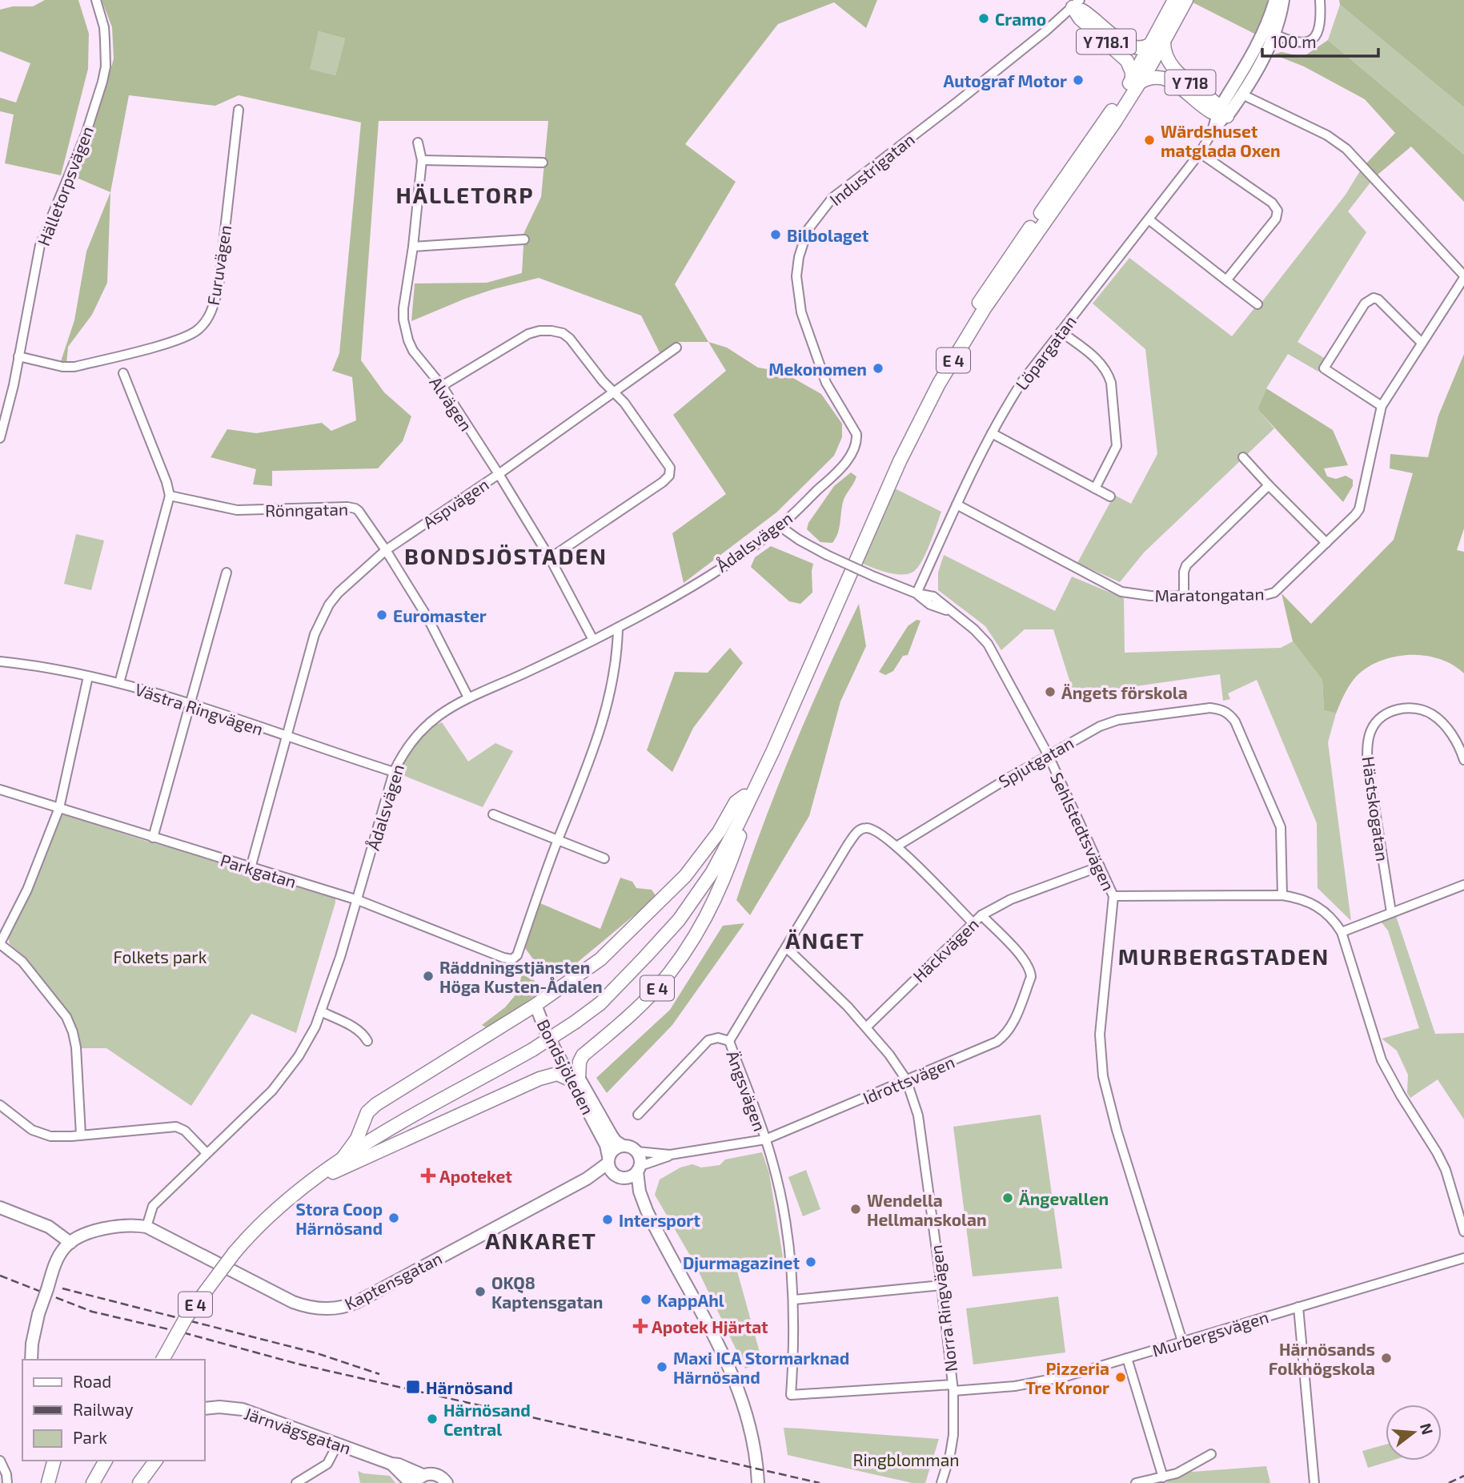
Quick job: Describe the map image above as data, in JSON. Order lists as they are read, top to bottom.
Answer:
{
  "streets": {
    "highway": ["Y 718.1", "Y 718", "E 4"],
    "main road": ["Bondsjöleden", "Kaptensgatan", "Järnvägsgatan"],
    "street": [
      "Industrigatan",
      "Hälletorpsvägen",
      "Furuvägen",
      "Löpargatan",
      "Alvägen",
      "Aspvägen",
      "Rönngatan",
      "Ådalsvägen",
      "Maratongatan",
      "Västra Ringvägen",
      "Spjutgatan",
      "Hästskogatan",
      "Sehlstedtsvägen",
      "Parkgatan",
      "Häckvägen",
      "Idrottsvägen",
      "Ängsvägen",
      "Norra Ringvägen",
      "Murbergsvägen"
    ]
  },
  "crossings": [
    ["Y 718.1", "Y 718"],
    ["Y 718.1", "Industrigatan"],
    ["Y 718.1", "E 4"],
    ["Y 718", "Löpargatan"],
    ["Y 718", "E 4"],
    ["Y 718", "Maratongatan"],
    ["Industrigatan", "Ådalsvägen"],
    ["Hälletorpsvägen", "Furuvägen"],
    ["Löpargatan", "Maratongatan"],
    ["Löpargatan", "Sehlstedtsvägen"],
    ["E 4", "Bondsjöleden"],
    ["Alvägen", "Aspvägen"],
    ["Alvägen", "Ådalsvägen"],
    ["Aspvägen", "Rönngatan"],
    ["Aspvägen", "Västra Ringvägen"],
    ["Aspvägen", "Parkgatan"],
    ["Rönngatan", "Ådalsvägen"],
    ["Ådalsvägen", "Västra Ringvägen"],
    ["Ådalsvägen", "Sehlstedtsvägen"],
    ["Ådalsvägen", "Parkgatan"],
    ["Ådalsvägen", "Kaptensgatan"],
    ["Spjutgatan", "Sehlstedtsvägen"],
    ["Spjutgatan", "Ängsvägen"],
    ["Sehlstedtsvägen", "Häckvägen"],
    ["Sehlstedtsvägen", "Murbergsvägen"],
    ["Häckvägen", "Idrottsvägen"],
    ["Häckvägen", "Norra Ringvägen"],
    ["Bondsjöleden", "Idrottsvägen"],
    ["Bondsjöleden", "Kaptensgatan"],
    ["Idrottsvägen", "Ängsvägen"],
    ["Idrottsvägen", "Kaptensgatan"],
    ["Idrottsvägen", "Norra Ringvägen"],
    ["Ängsvägen", "Norra Ringvägen"],
    ["Ängsvägen", "Murbergsvägen"],
    ["Norra Ringvägen", "Murbergsvägen"]
  ],
  "districts": [
    "HÄLLETORP",
    "BONDSJÖSTADEN",
    "ÄNGET",
    "MURBERGSTADEN",
    "ANKARET"
  ],
  "parks": ["Folkets park", "Ringblomman"],
  "places": {
    "other": [
      "Cramo",
      "Autograf Motor",
      "Wärdshuset matglada Oxen",
      "Bilbolaget",
      "Mekonomen",
      "Euromaster",
      "Ängets förskola",
      "Räddningstjänsten Höga Kusten-Ådalen",
      "Ängevallen",
      "Wendella Hellmanskolan",
      "Stora Coop Härnösand",
      "Intersport",
      "Djurmagazinet",
      "OKQ8 Kaptensgatan",
      "KappAhl",
      "Härnösands Folkhögskola",
      "Maxi ICA Stormarknad Härnösand",
      "Pizzeria Tre Kronor",
      "Härnösand Central"
    ],
    "health": ["Apoteket", "Apotek Hjärtat"],
    "transit": ["Härnösand"]
  },
  "legend": ["Road", "Railway", "Park"],
  "scale_bar": "100 m",
  "north": "right"
}
